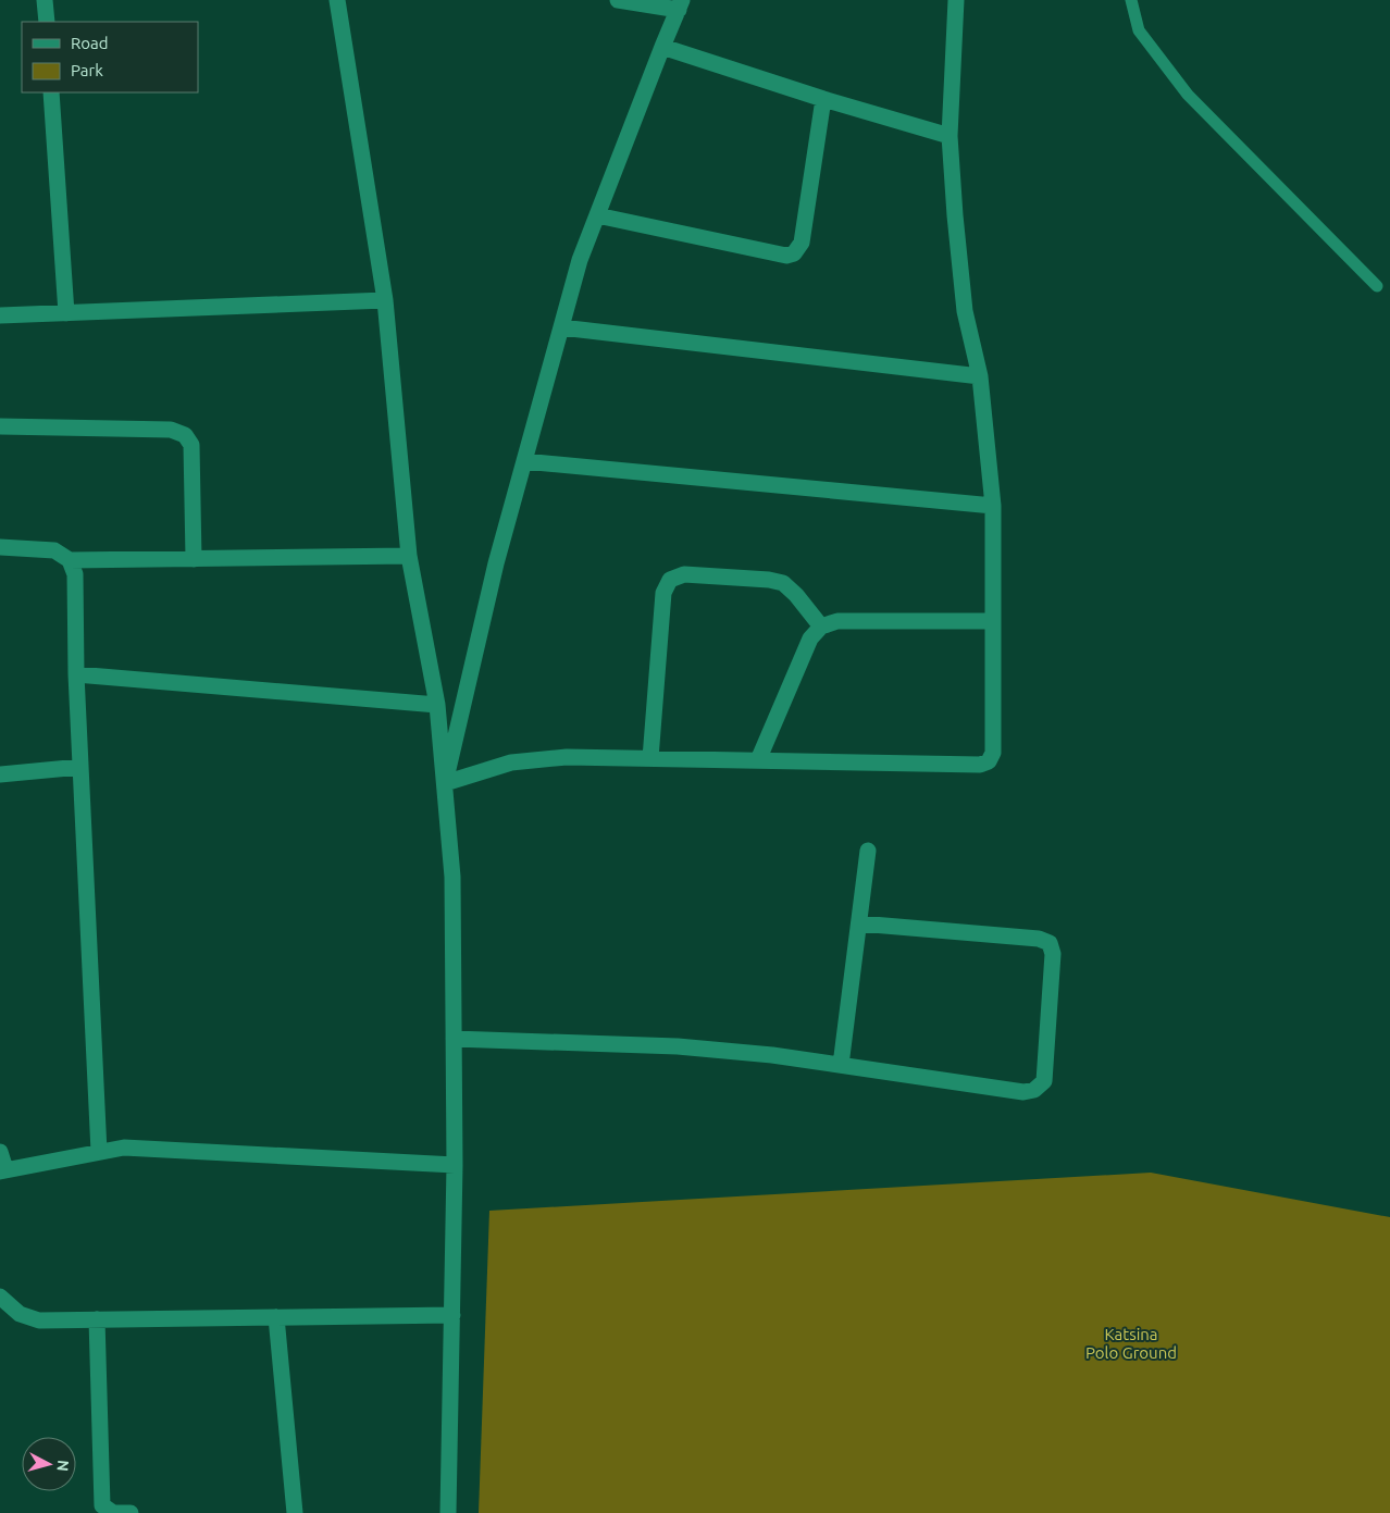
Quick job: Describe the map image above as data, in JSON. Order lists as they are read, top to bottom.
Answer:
{
  "parks": ["Katsina Polo Ground"],
  "legend": ["Road", "Park"],
  "north": "right"
}
